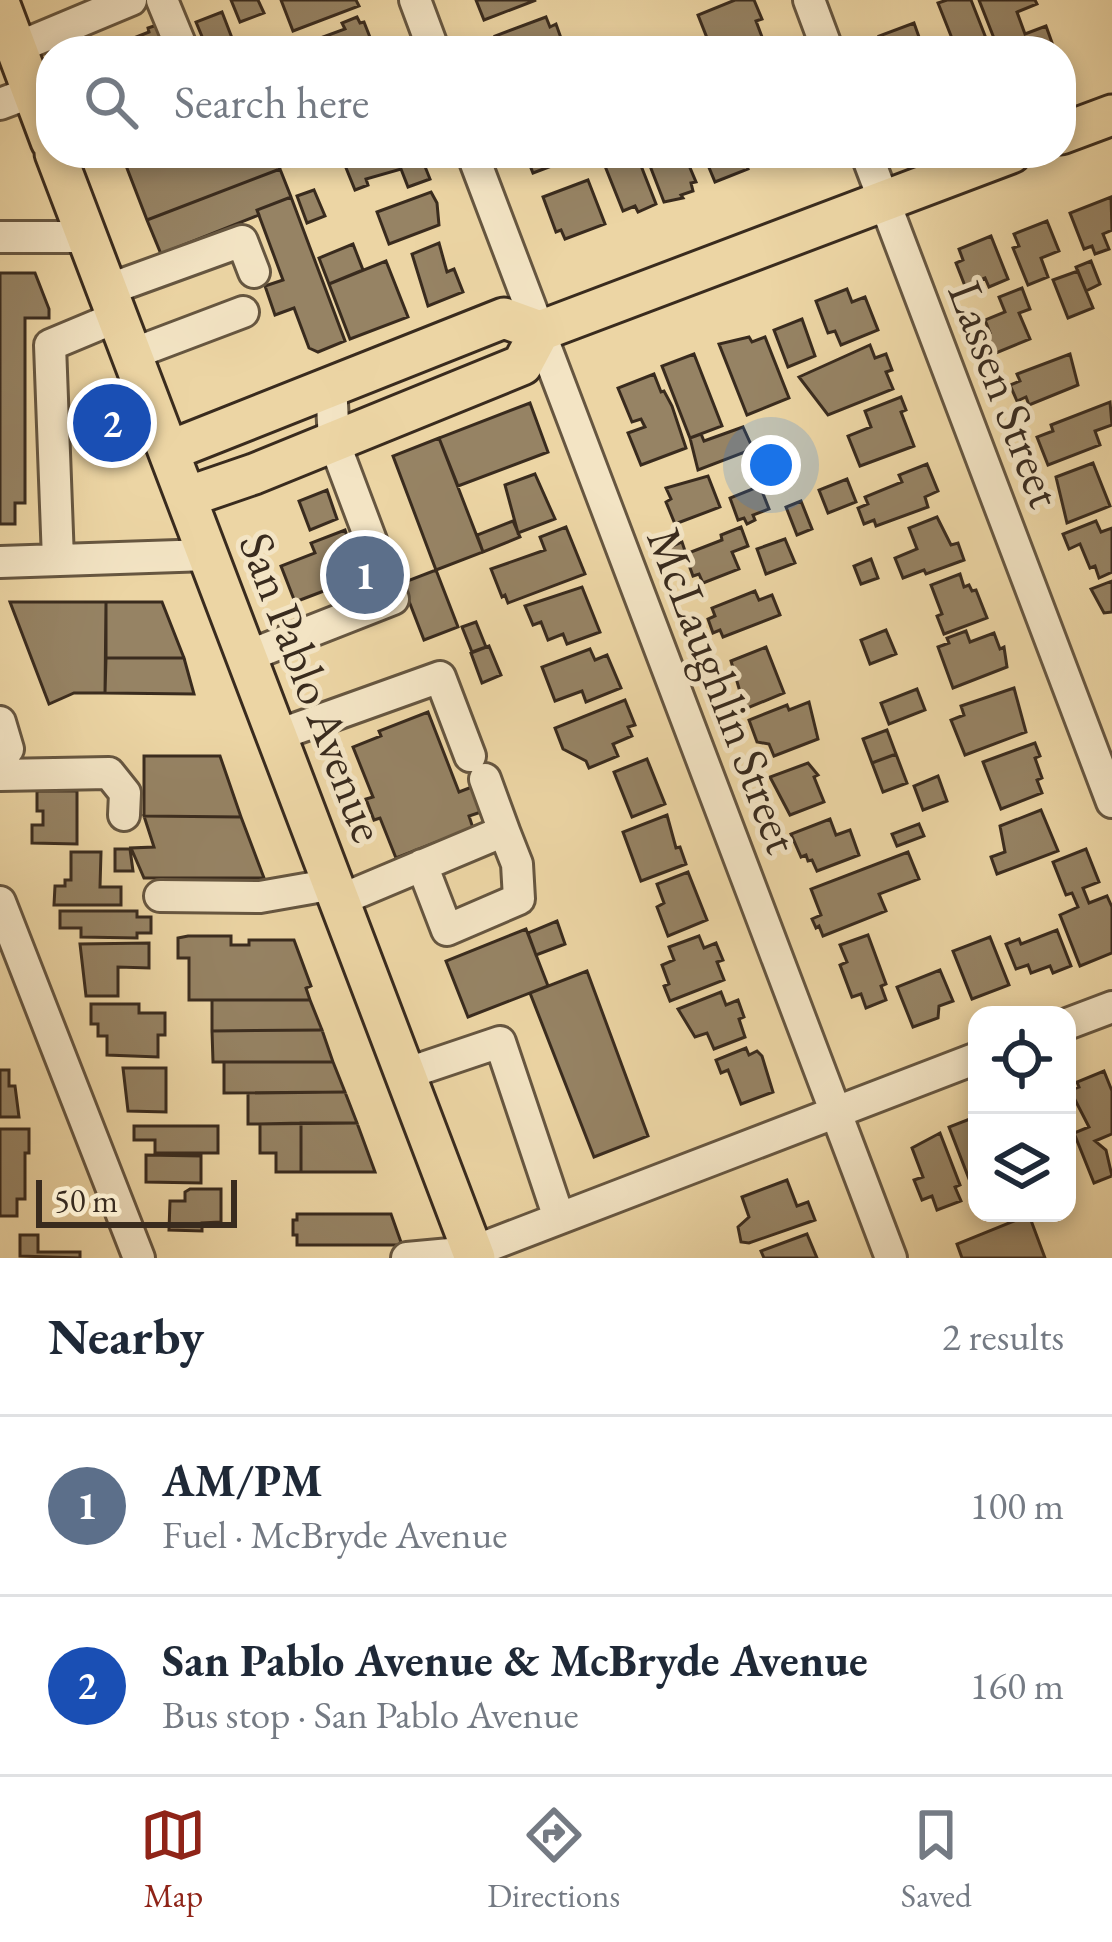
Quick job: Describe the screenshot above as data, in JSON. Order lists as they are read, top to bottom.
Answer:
{
  "streets": {
    "main road": ["San Pablo Avenue"],
    "street": ["Lassen Street", "McLaughlin Street"]
  },
  "scale_bar": "50 m",
  "page": {
    "search": "Search here",
    "pins": ["2", "1"],
    "scale": "50 m",
    "heading": ["Nearby", "2 results"],
    "list": [
      {
        "mark": "1",
        "name": "AM/PM",
        "note": "Fuel · McBryde Avenue",
        "value": "100 m"
      },
      {
        "mark": "2",
        "name": "San Pablo Avenue & McBryde Avenue",
        "note": "Bus stop · San Pablo Avenue",
        "value": "160 m"
      }
    ],
    "nav": ["Map", "Directions", "Saved"]
  }
}
